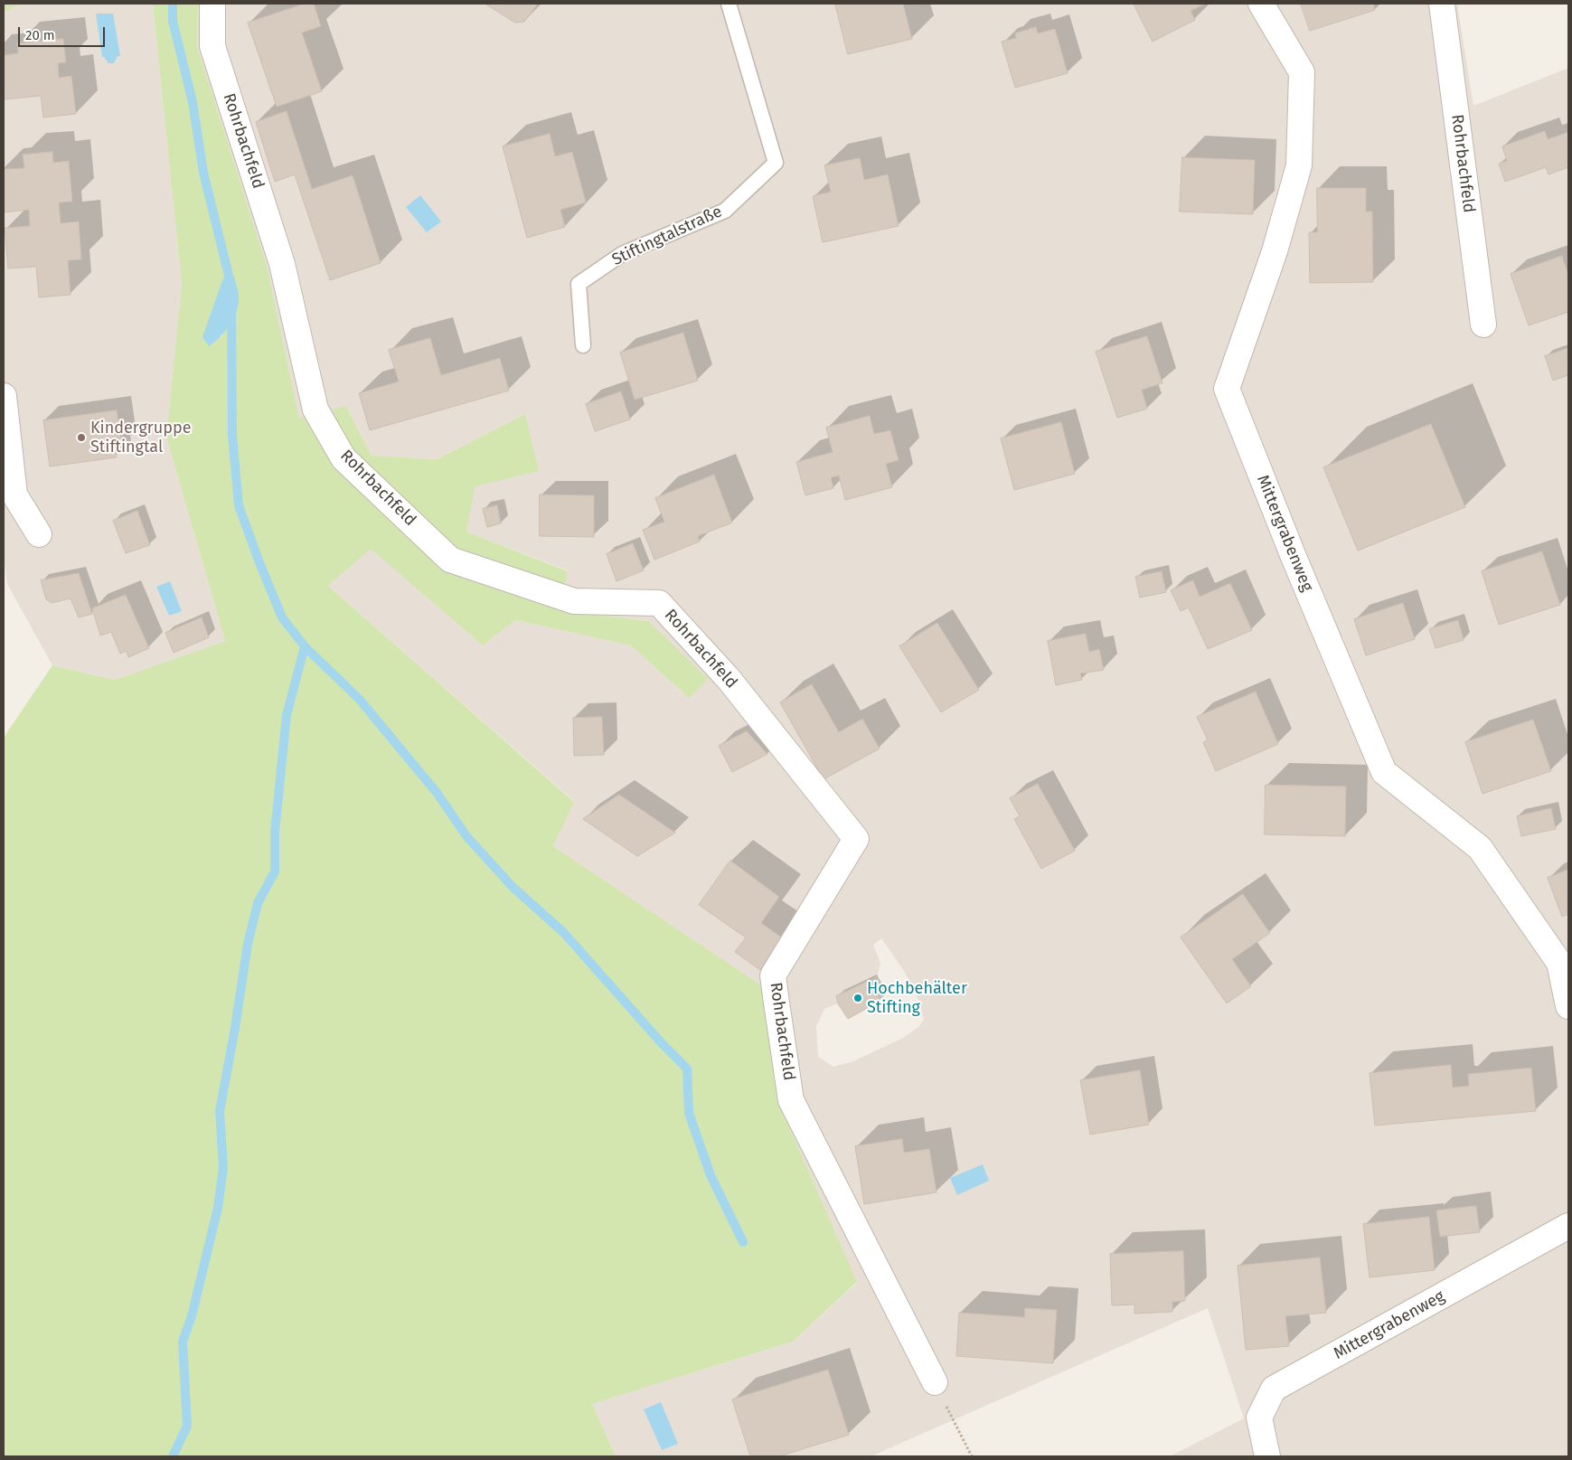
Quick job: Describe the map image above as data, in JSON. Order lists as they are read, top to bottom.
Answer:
{
  "streets": {
    "street": ["Rohrbachfeld", "Mittergrabenweg"],
    "lane": ["Stiftingtalstraße"]
  },
  "places": ["Kindergruppe Stiftingtal", "Hochbehälter Stifting"],
  "scale_bar": "20 m"
}
